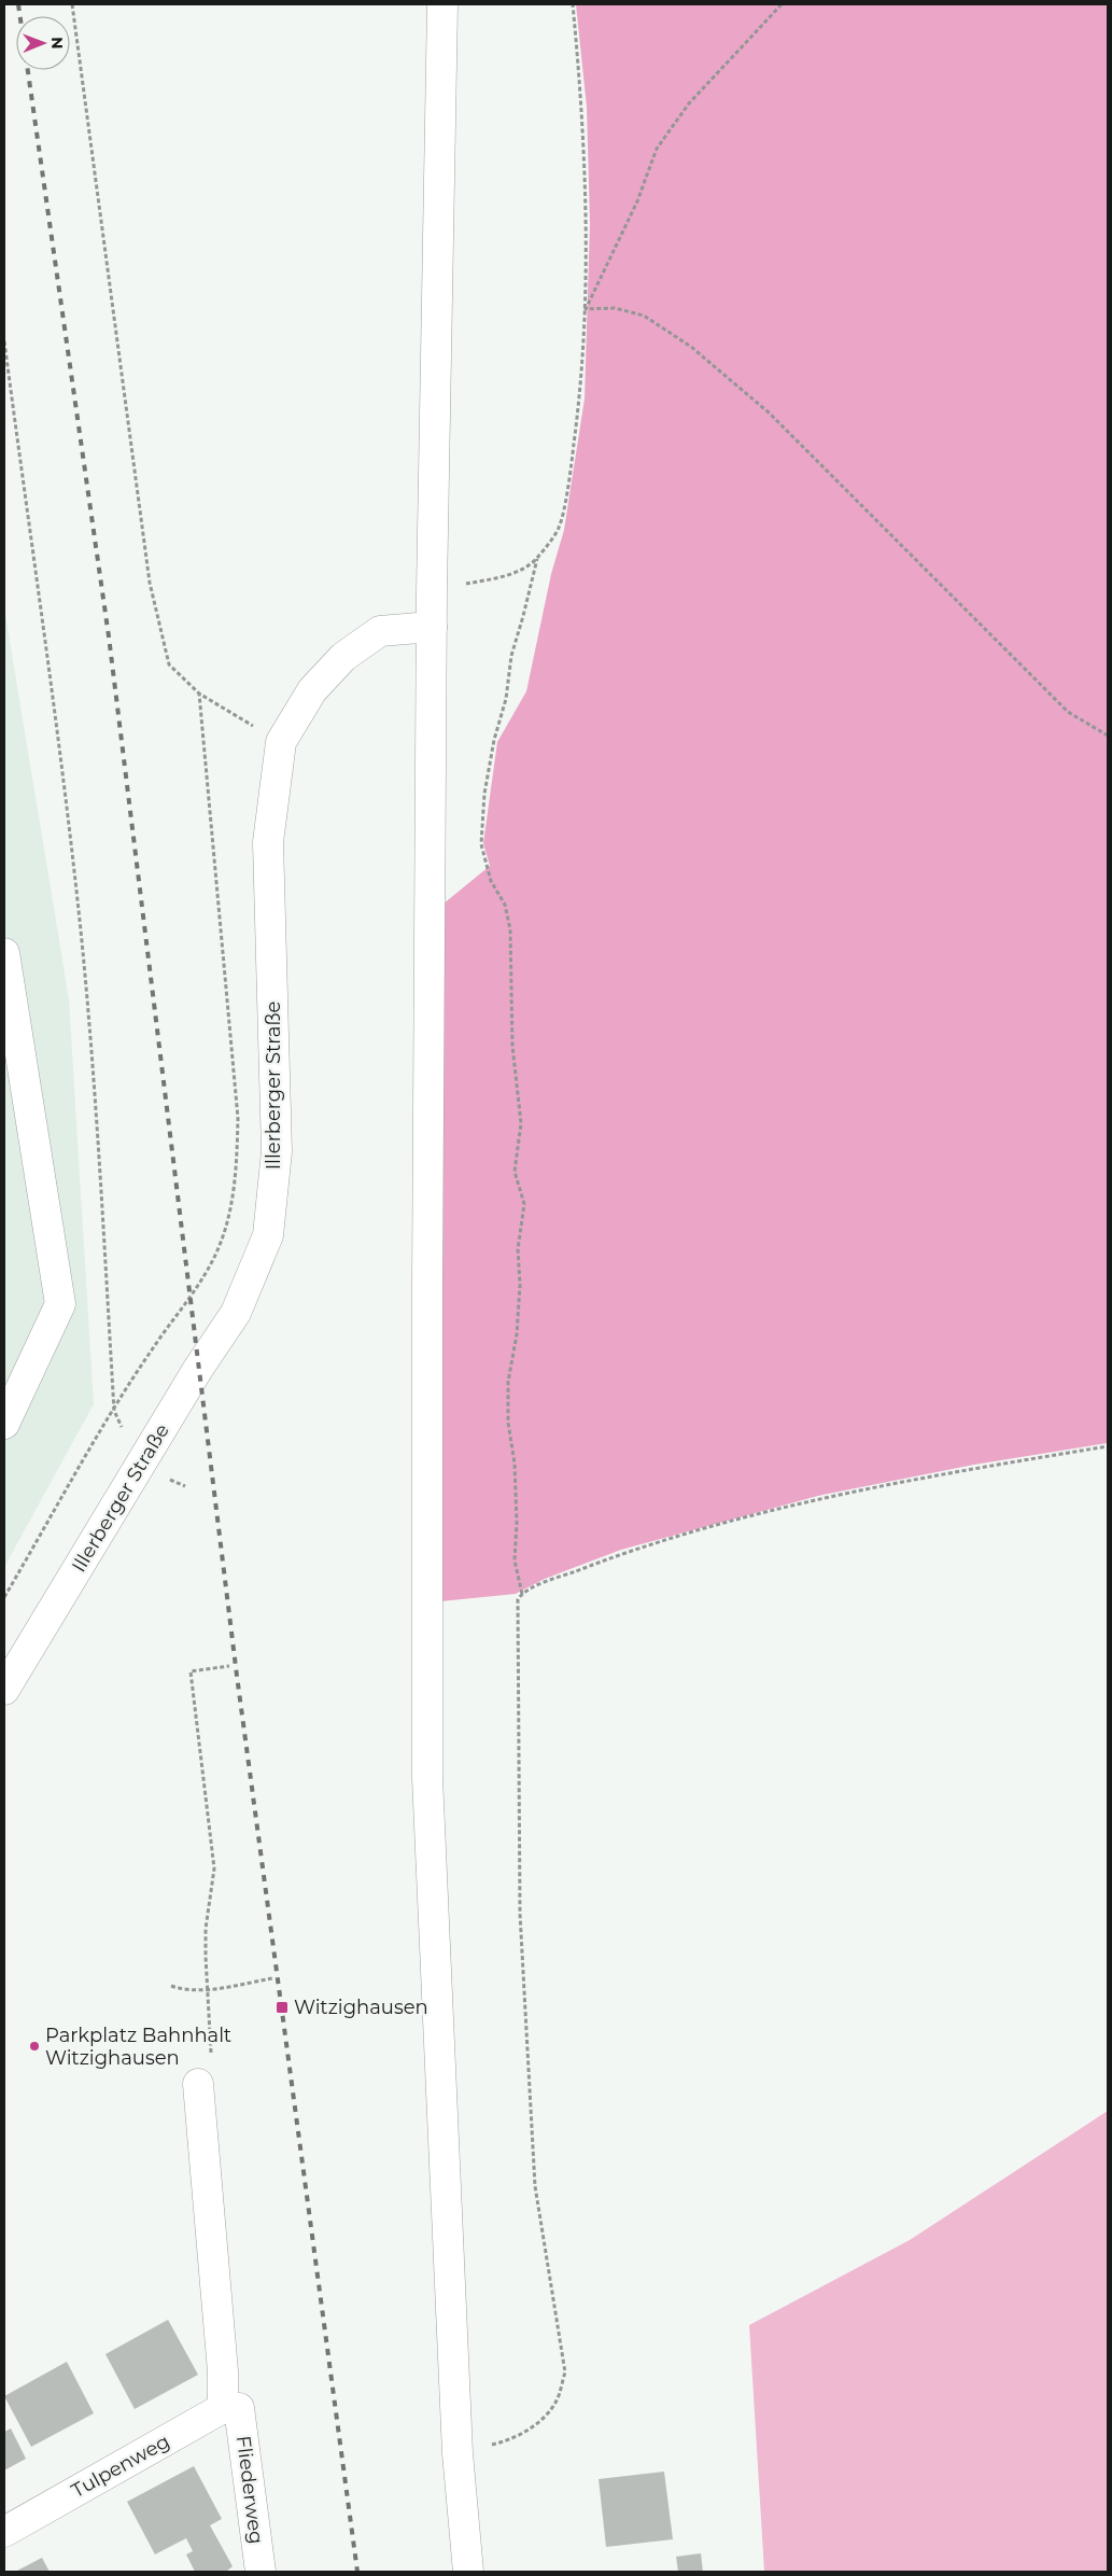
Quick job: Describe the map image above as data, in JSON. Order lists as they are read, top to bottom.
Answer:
{
  "streets": {
    "main road": ["Illerberger Straße", "Tulpenweg", "Fliederweg"]
  },
  "crossings": [
    ["Tulpenweg", "Fliederweg"]
  ],
  "places": {
    "transit": ["Witzighausen"],
    "other": ["Parkplatz Bahnhalt Witzighausen"]
  },
  "north": "right"
}
